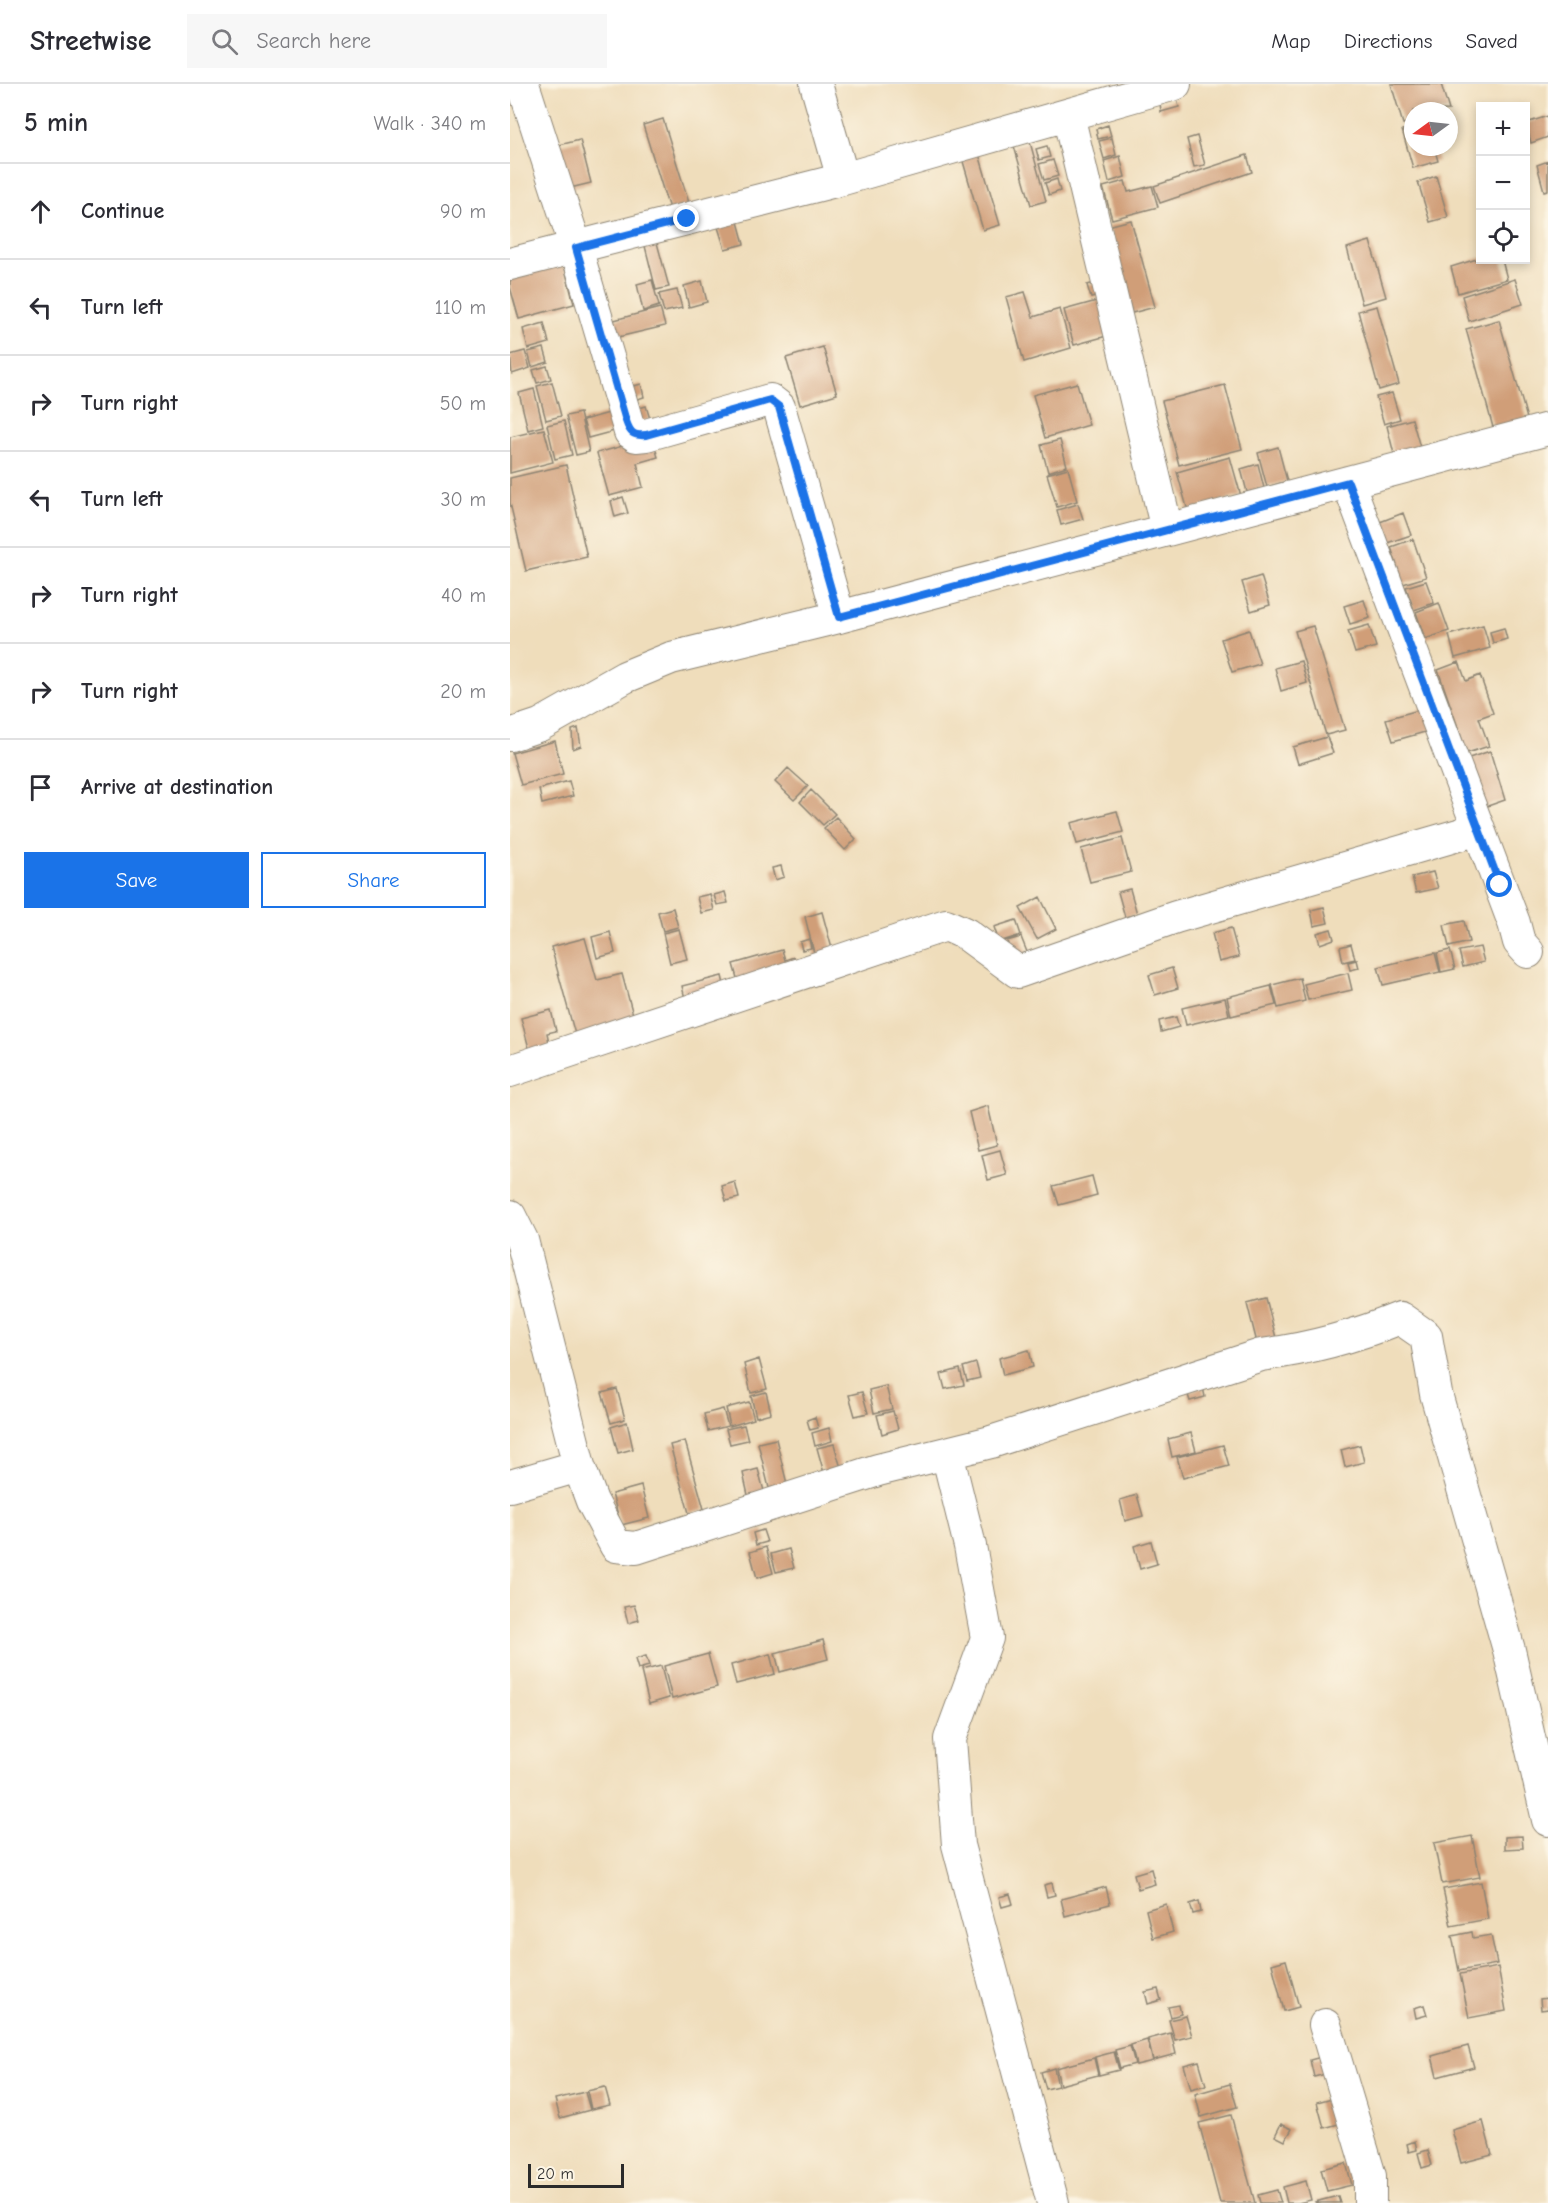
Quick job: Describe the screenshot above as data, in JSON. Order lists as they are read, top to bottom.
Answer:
{
  "scale_bar": "20 m",
  "north": "left",
  "page": {
    "header": "Streetwise",
    "search": "Search here",
    "nav": ["Map", "Directions", "Saved"],
    "heading": ["5 min", "Walk · 340 m"],
    "map_buttons": ["+", "−"],
    "list": [
      ["Continue", "90 m"],
      ["Turn left", "110 m"],
      ["Turn right", "50 m"],
      ["Turn left", "30 m"],
      ["Turn right", "40 m"],
      ["Turn right", "20 m"],
      "Arrive at destination"
    ],
    "buttons": ["Save", "Share"],
    "scale": "20 m"
  }
}
